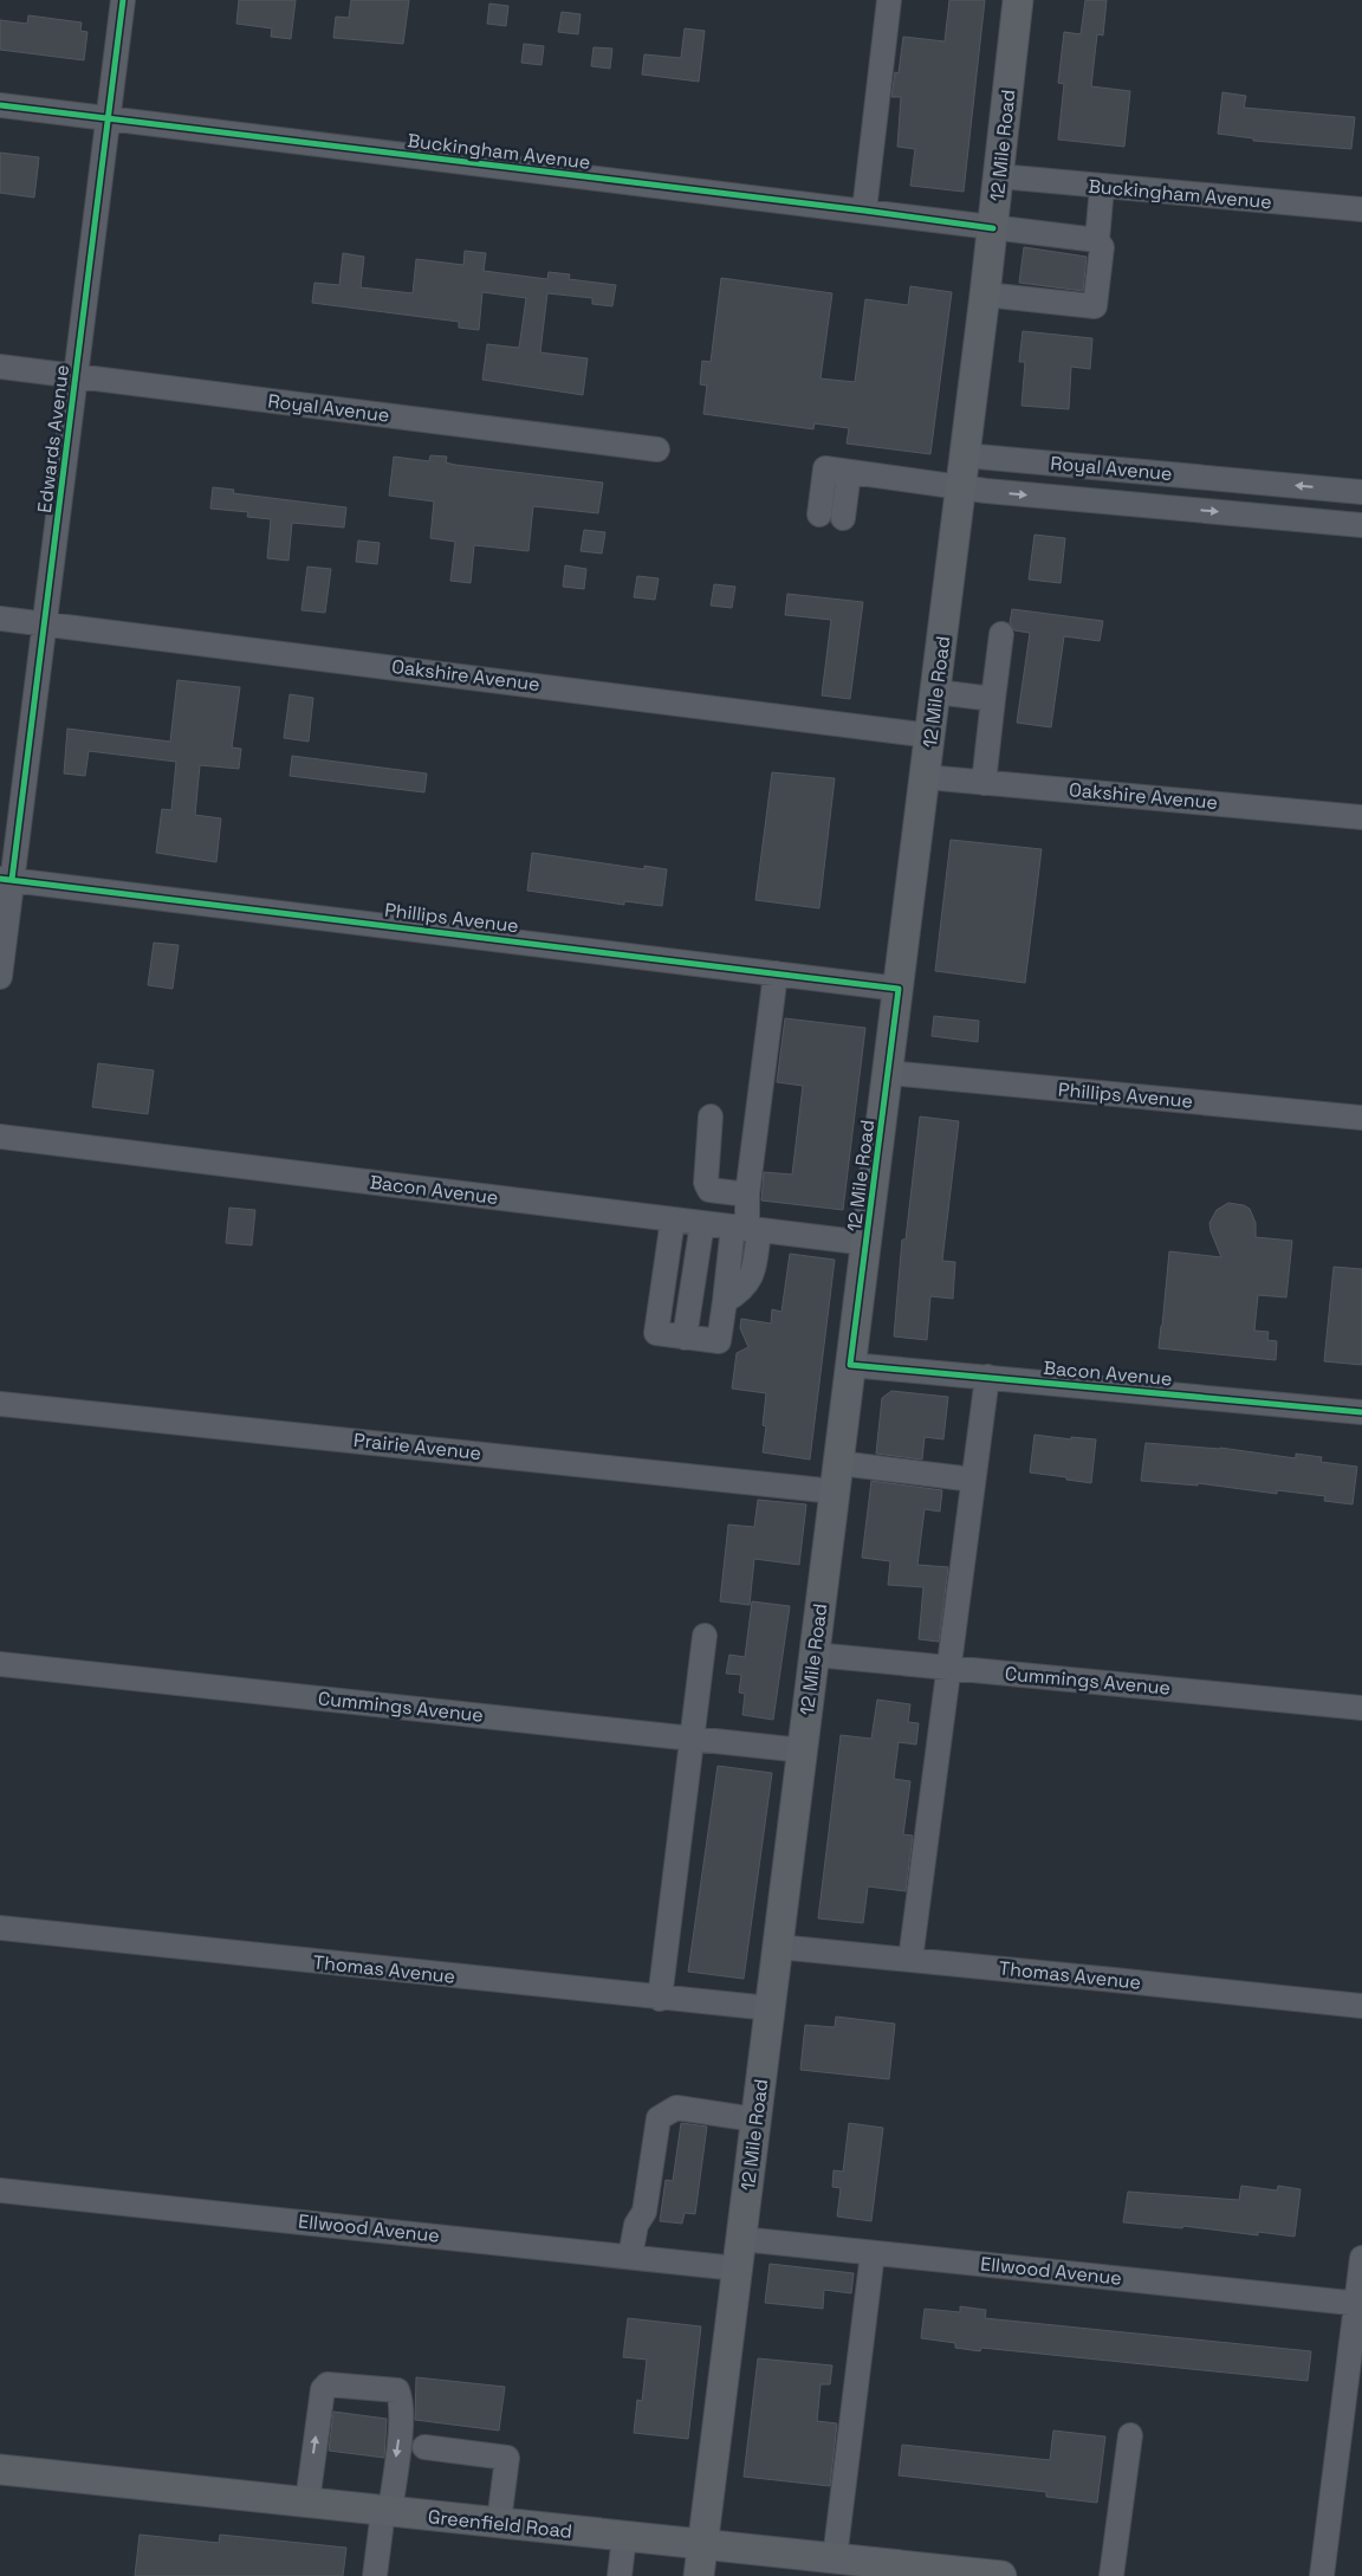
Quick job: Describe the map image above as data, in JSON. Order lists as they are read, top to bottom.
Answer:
{
  "streets": {
    "main road": ["12 Mile Road", "Greenfield Road"],
    "street": [
      "Buckingham Avenue",
      "Royal Avenue",
      "Edwards Avenue",
      "Oakshire Avenue",
      "Phillips Avenue",
      "Bacon Avenue",
      "Prairie Avenue",
      "Cummings Avenue",
      "Thomas Avenue",
      "Ellwood Avenue"
    ]
  },
  "crossings": [
    ["12 Mile Road", "Buckingham Avenue"],
    ["12 Mile Road", "Royal Avenue"],
    ["12 Mile Road", "Oakshire Avenue"],
    ["12 Mile Road", "Phillips Avenue"],
    ["12 Mile Road", "Bacon Avenue"],
    ["12 Mile Road", "Prairie Avenue"],
    ["12 Mile Road", "Cummings Avenue"],
    ["12 Mile Road", "Thomas Avenue"],
    ["12 Mile Road", "Ellwood Avenue"],
    ["12 Mile Road", "Greenfield Road"],
    ["Buckingham Avenue", "Edwards Avenue"],
    ["Royal Avenue", "Edwards Avenue"],
    ["Edwards Avenue", "Oakshire Avenue"],
    ["Edwards Avenue", "Phillips Avenue"]
  ]
}
